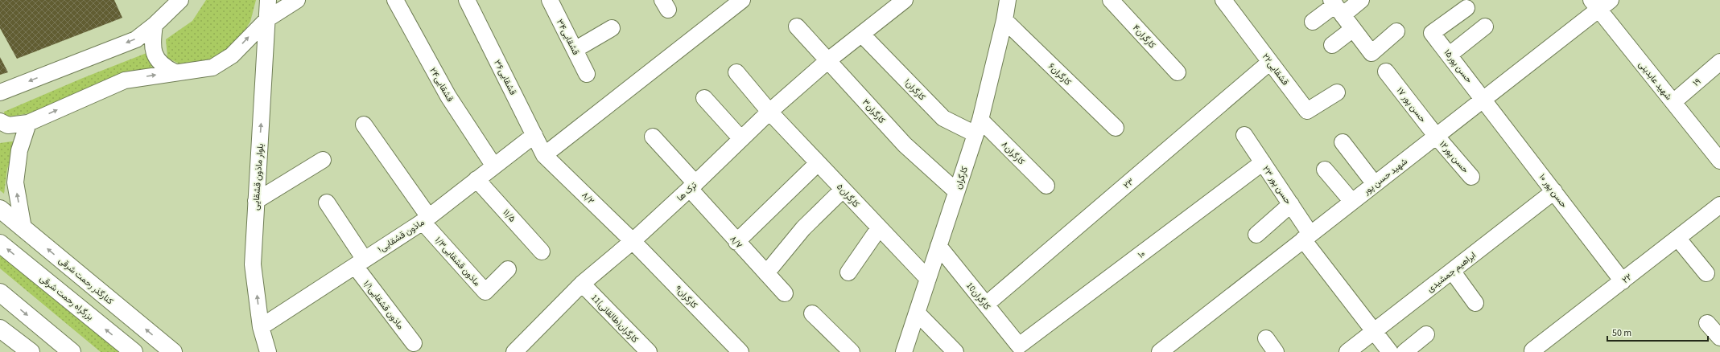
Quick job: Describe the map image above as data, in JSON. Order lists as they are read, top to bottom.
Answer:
{
  "streets": {
    "main road": ["کنارگذر رحمت شرقی", "بزرگراه رحمت شرقی"],
    "street": [
      "کارگران۴",
      "قشقایی۳۴",
      "حسن پور۱۵",
      "۲۲قشقایی",
      "۶کارگران",
      "قشقایی۳۶",
      "شهید عابدینی",
      "۱۹",
      "قشقایی۲۴",
      "۱کارگران",
      "۱۷ حسن پور",
      "کارگران۳",
      "کارگران۸",
      "حسن پور۱۲",
      "شهید حسن پور",
      "بلوار ماذون قشقایی",
      "کارگران",
      "۲۳",
      "۲۳ حسن پور",
      "۱۰ حسن پور",
      "ترک ها",
      "کارگران۵",
      "۸/۲",
      "۱۱/۵",
      "ماذون قشقایی۱",
      "۸/۷",
      "۱۰",
      "ماذون قشقایی۱/۳",
      "ابراهیم جمشیدی",
      "۲۲",
      "10کارگران",
      "کارگران۹",
      "ماذون قشقایی۱/۱",
      "11کارگران(طالقانی)"
    ]
  },
  "crossings": [
    ["حسن پور۱۵", "شهید حسن پور"],
    ["حسن پور۱۵", "۱۰ حسن پور"],
    ["۲۲قشقایی", "۲۳"],
    ["۶کارگران", "کارگران"],
    ["قشقایی۳۶", "۸/۲"],
    ["قشقایی۳۶", "ماذون قشقایی۱"],
    ["شهید عابدینی", "۱۹"],
    ["شهید عابدینی", "شهید حسن پور"],
    ["قشقایی۲۴", "ماذون قشقایی۱"],
    ["۱کارگران", "کارگران۸"],
    ["۱کارگران", "کارگران"],
    ["۱کارگران", "ترک ها"],
    ["۱۷ حسن پور", "حسن پور۱۲"],
    ["۱۷ حسن پور", "شهید حسن پور"],
    ["کارگران۳", "کارگران"],
    ["کارگران۳", "ترک ها"],
    ["کارگران۸", "کارگران"],
    ["حسن پور۱۲", "شهید حسن پور"],
    ["شهید حسن پور", "۲۳ حسن پور"],
    ["شهید حسن پور", "۱۰ حسن پور"],
    ["بلوار ماذون قشقایی", "ماذون قشقایی۱"],
    ["کارگران", "کارگران۵"],
    ["کارگران", "10کارگران"],
    ["۲۳", "10کارگران"],
    ["۲۳ حسن پور", "۱۰"],
    ["۲۳ حسن پور", "ابراهیم جمشیدی"],
    ["۱۰ حسن پور", "ابراهیم جمشیدی"],
    ["۱۰ حسن پور", "۲۲"],
    ["ترک ها", "کارگران۵"],
    ["ترک ها", "۸/۲"],
    ["ترک ها", "۸/۷"],
    ["ترک ها", "کارگران۹"],
    ["ترک ها", "11کارگران(طالقانی)"],
    ["۸/۲", "کارگران۹"],
    ["۱۱/۵", "ماذون قشقایی۱"],
    ["ماذون قشقایی۱", "ماذون قشقایی۱/۳"],
    ["ماذون قشقایی۱", "ماذون قشقایی۱/۱"],
    ["۱۰", "10کارگران"]
  ],
  "one_way": ["بلوار ماذون قشقایی"],
  "scale_bar": "50 m"
}
